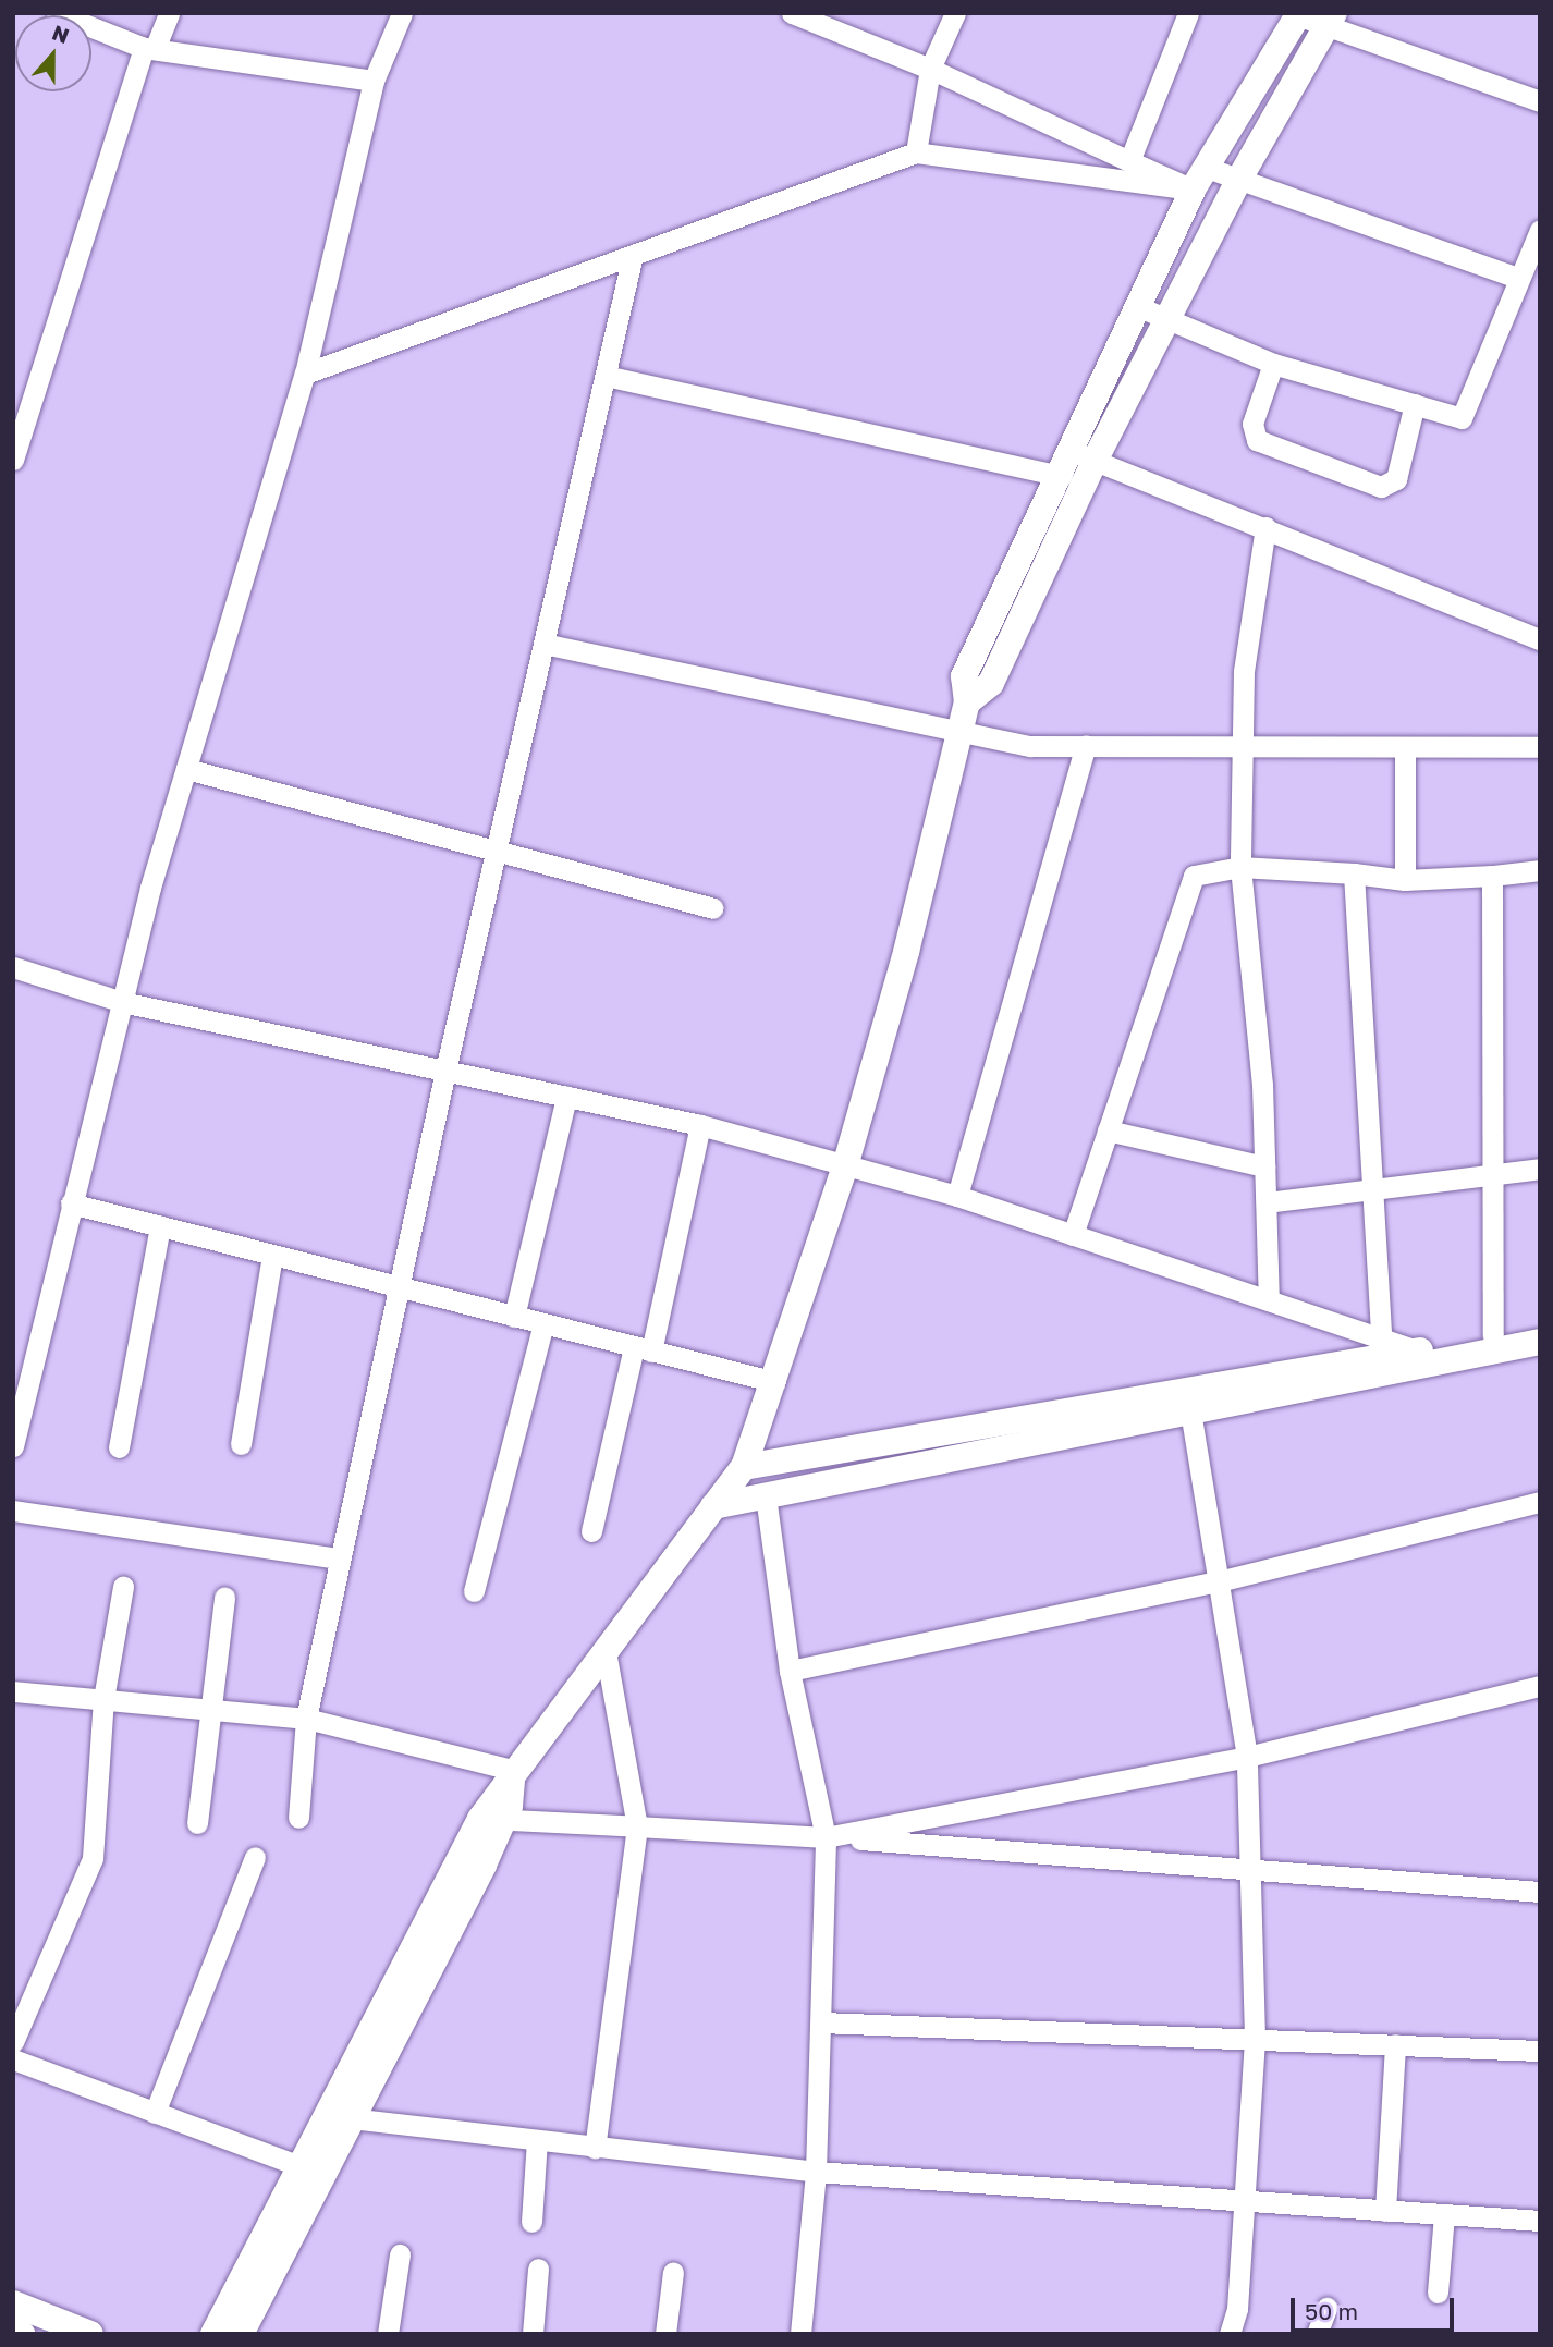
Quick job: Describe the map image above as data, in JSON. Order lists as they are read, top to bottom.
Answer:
{
  "scale_bar": "50 m",
  "north": "top"
}
